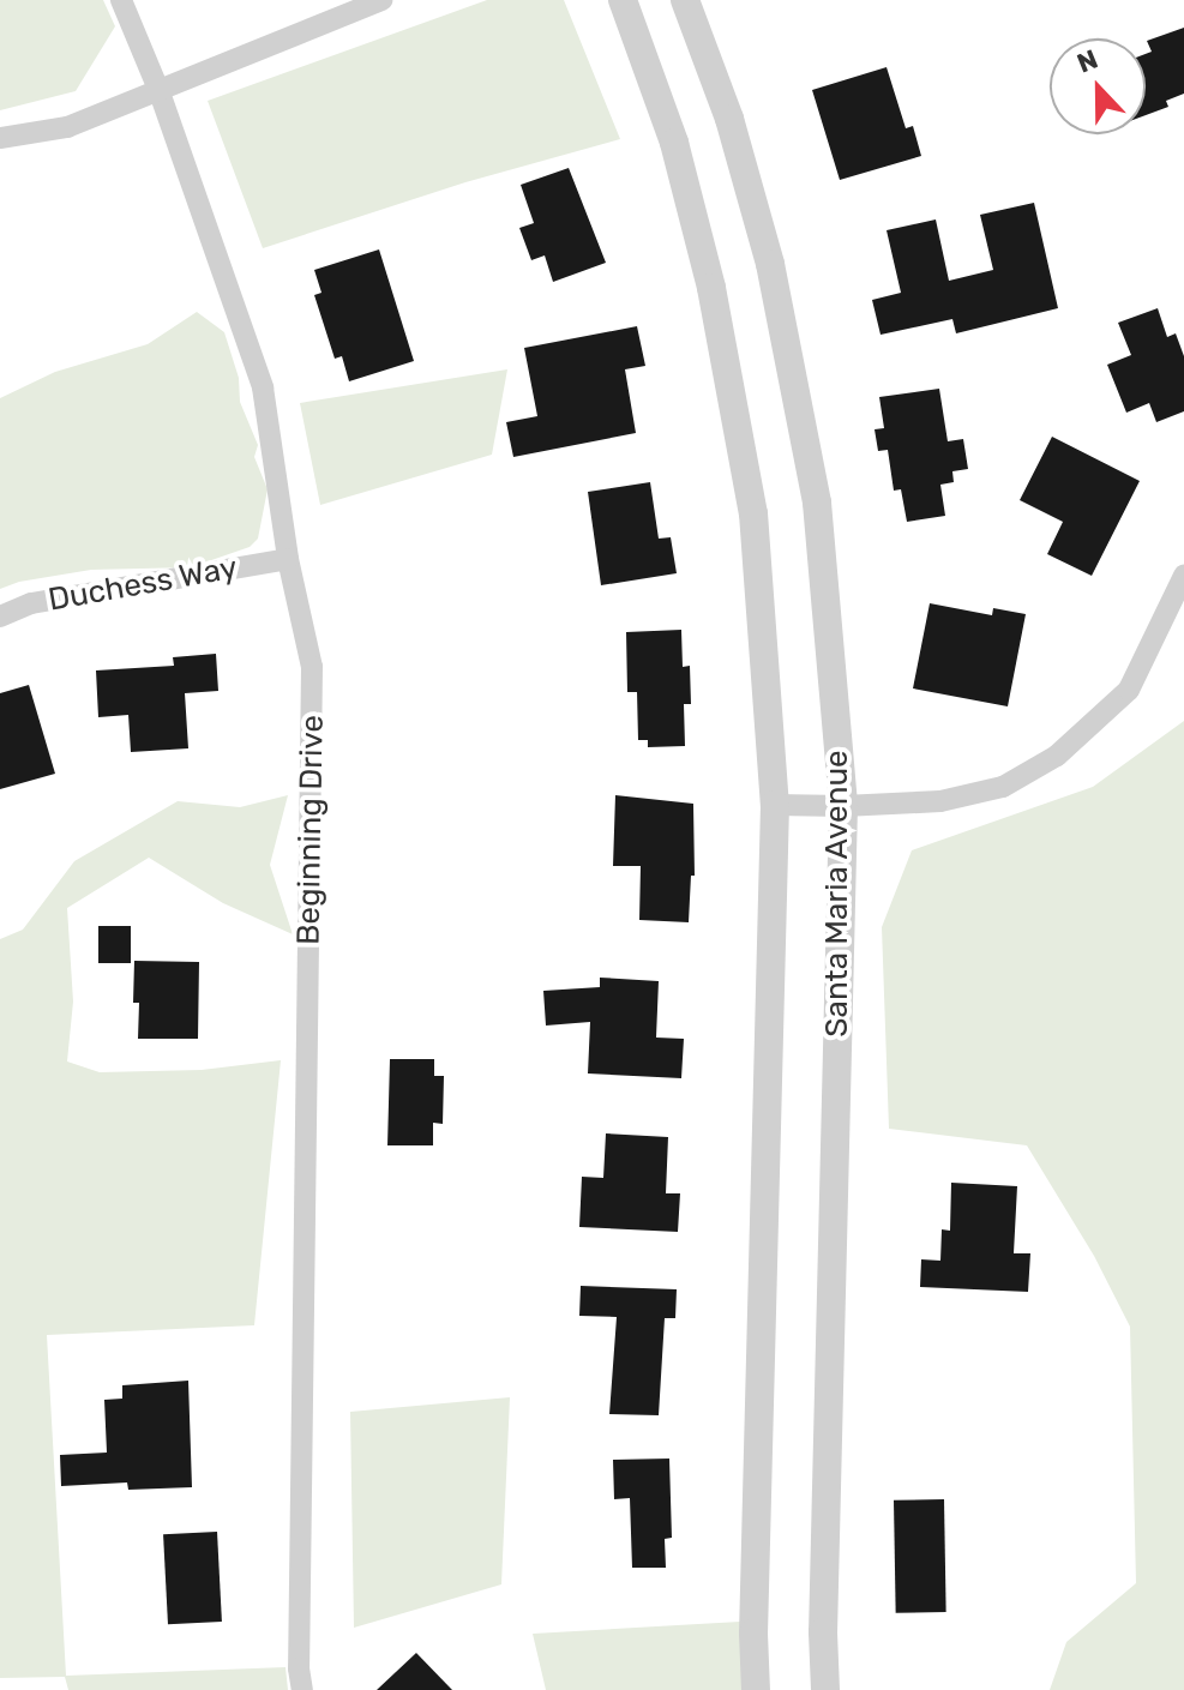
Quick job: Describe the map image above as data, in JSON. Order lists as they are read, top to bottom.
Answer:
{
  "streets": {
    "street": ["Duchess Way", "Beginning Drive", "Santa Maria Avenue"]
  },
  "crossings": [
    ["Duchess Way", "Beginning Drive"]
  ],
  "north": "top"
}
